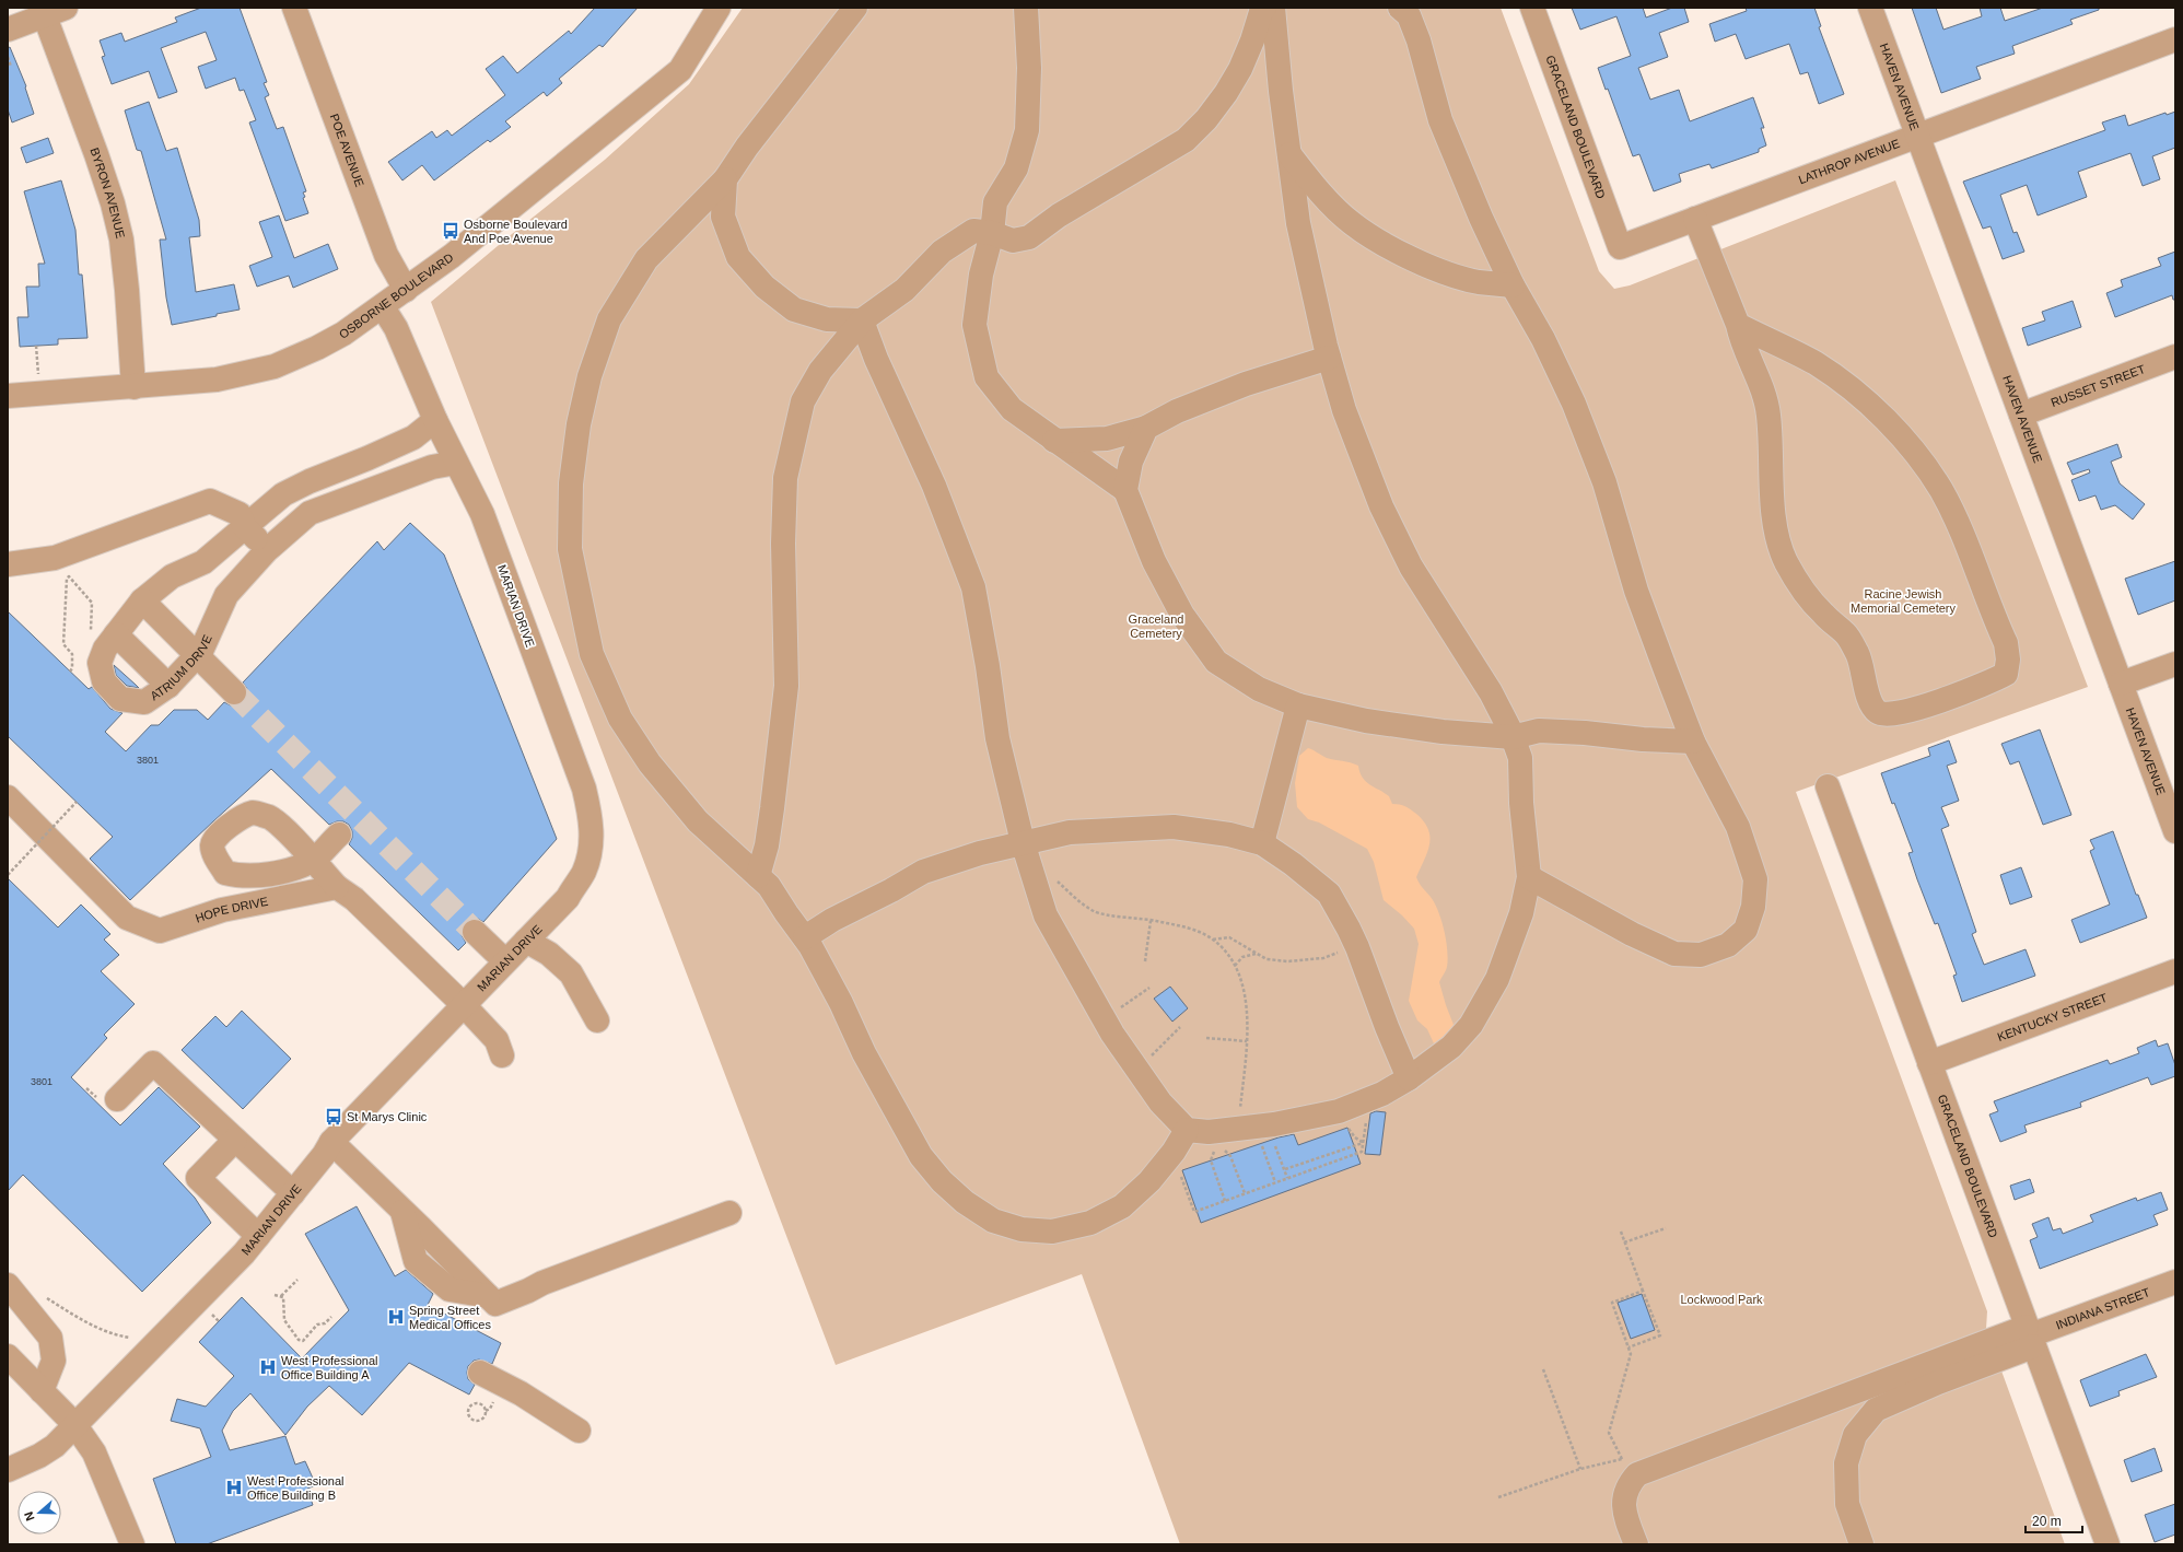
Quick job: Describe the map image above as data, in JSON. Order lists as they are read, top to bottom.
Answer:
{
  "streets": {
    "street": [
      "HAVEN AVENUE",
      "GRACELAND BOULEVARD",
      "POE AVENUE",
      "LATHROP AVENUE",
      "BYRON AVENUE",
      "OSBORNE BOULEVARD",
      "RUSSET STREET",
      "MARIAN DRIVE",
      "ATRIUM DRIVE",
      "HOPE DRIVE",
      "KENTUCKY STREET",
      "INDIANA STREET"
    ]
  },
  "crossings": [
    ["HAVEN AVENUE", "LATHROP AVENUE"],
    ["HAVEN AVENUE", "RUSSET STREET"],
    ["GRACELAND BOULEVARD", "LATHROP AVENUE"],
    ["GRACELAND BOULEVARD", "KENTUCKY STREET"],
    ["GRACELAND BOULEVARD", "INDIANA STREET"],
    ["POE AVENUE", "OSBORNE BOULEVARD"],
    ["BYRON AVENUE", "OSBORNE BOULEVARD"],
    ["OSBORNE BOULEVARD", "MARIAN DRIVE"],
    ["MARIAN DRIVE", "ATRIUM DRIVE"]
  ],
  "parks": ["Racine Jewish Memorial Cemetery", "Graceland Cemetery", "Lockwood Park"],
  "places": {
    "bus stop": ["Osborne Boulevard And Poe Avenue", "St Marys Clinic"],
    "hospital": ["Spring Street Medical Offices", "West Professional Office Building A", "West Professional Office Building B"]
  },
  "house_numbers": ["3801", "3801"],
  "scale_bar": "20 m",
  "north": "left"
}
